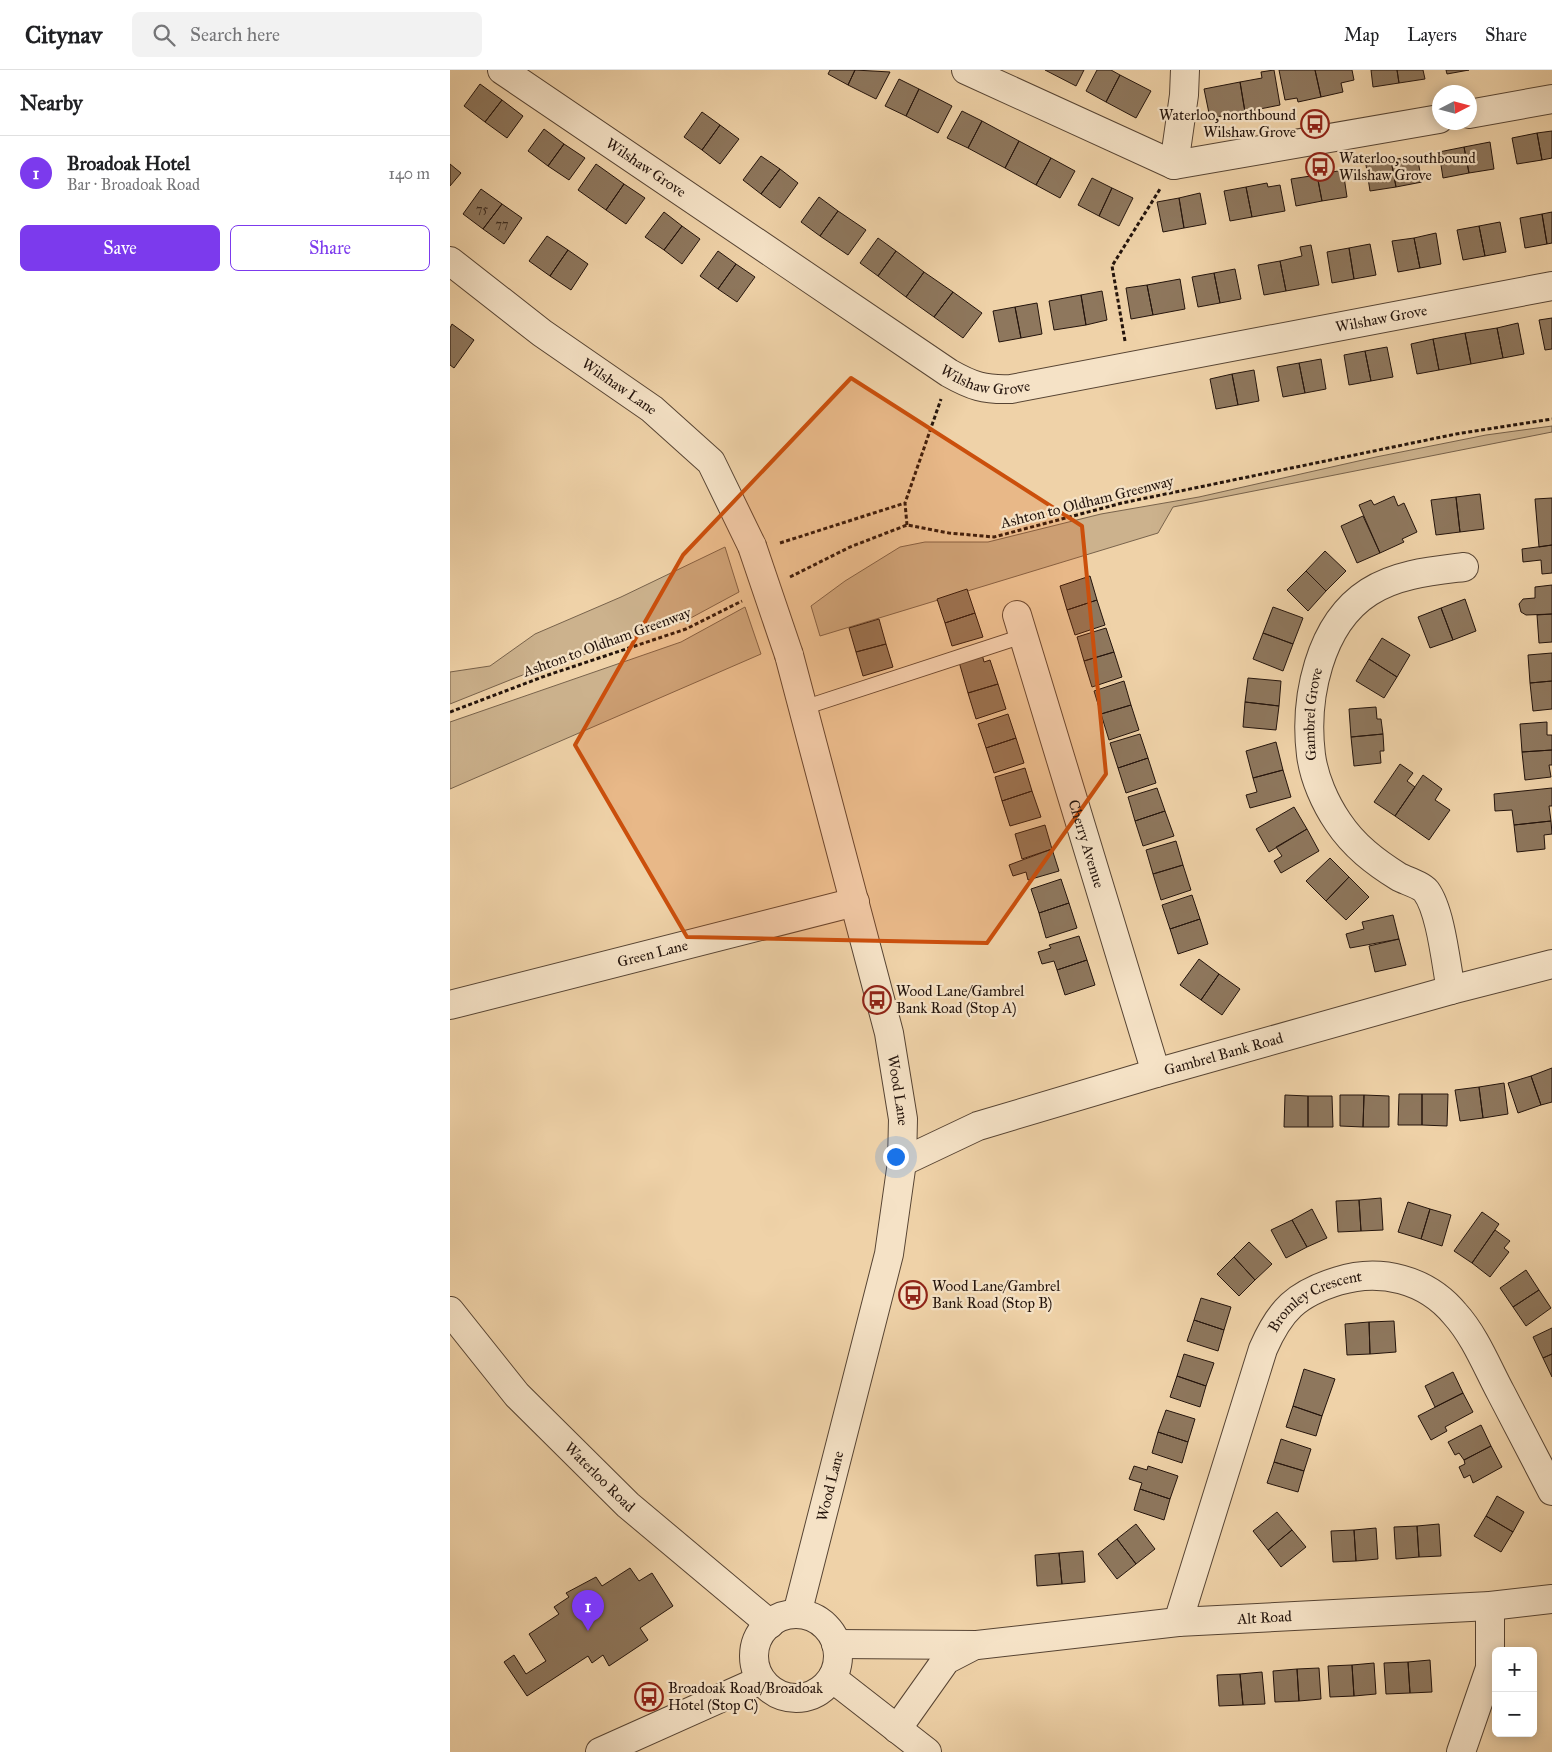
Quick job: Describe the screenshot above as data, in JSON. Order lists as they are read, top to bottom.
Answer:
{
  "streets": {
    "street": [
      "Wilshaw Grove",
      "Wilshaw Lane",
      "Gambrel Grove",
      "Cherry Avenue",
      "Green Lane",
      "Gambrel Bank Road",
      "Wood Lane",
      "Bromley Crescent",
      "Waterloo Road",
      "Alt Road"
    ],
    "path": ["Ashton to Oldham Greenway"]
  },
  "crossings": [
    ["Wilshaw Lane", "Wood Lane"],
    ["Gambrel Grove", "Gambrel Bank Road"],
    ["Cherry Avenue", "Gambrel Bank Road"],
    ["Green Lane", "Wood Lane"],
    ["Gambrel Bank Road", "Wood Lane"],
    ["Wood Lane", "Waterloo Road"],
    ["Wood Lane", "Alt Road"],
    ["Bromley Crescent", "Alt Road"],
    ["Waterloo Road", "Alt Road"]
  ],
  "places": {
    "bus stop": [
      "Waterloo, northbound Wilshaw Grove",
      "Waterloo, southbound Wilshaw Grove",
      "Wood Lane/Gambrel Bank Road (Stop A)",
      "Wood Lane/Gambrel Bank Road (Stop B)",
      "Broadoak Road/Broadoak Hotel (Stop C)"
    ]
  },
  "house_numbers": ["75", "77"],
  "north": "right",
  "page": {
    "header": "Citynav",
    "search": "Search here",
    "nav": ["Map", "Layers", "Share"],
    "heading": "Nearby",
    "list": [
      {
        "mark": "1",
        "name": "Broadoak Hotel",
        "note": "Bar · Broadoak Road",
        "value": "140 m"
      }
    ],
    "buttons": ["Save", "Share"],
    "pins": "1",
    "map_buttons": ["+", "−"]
  }
}
